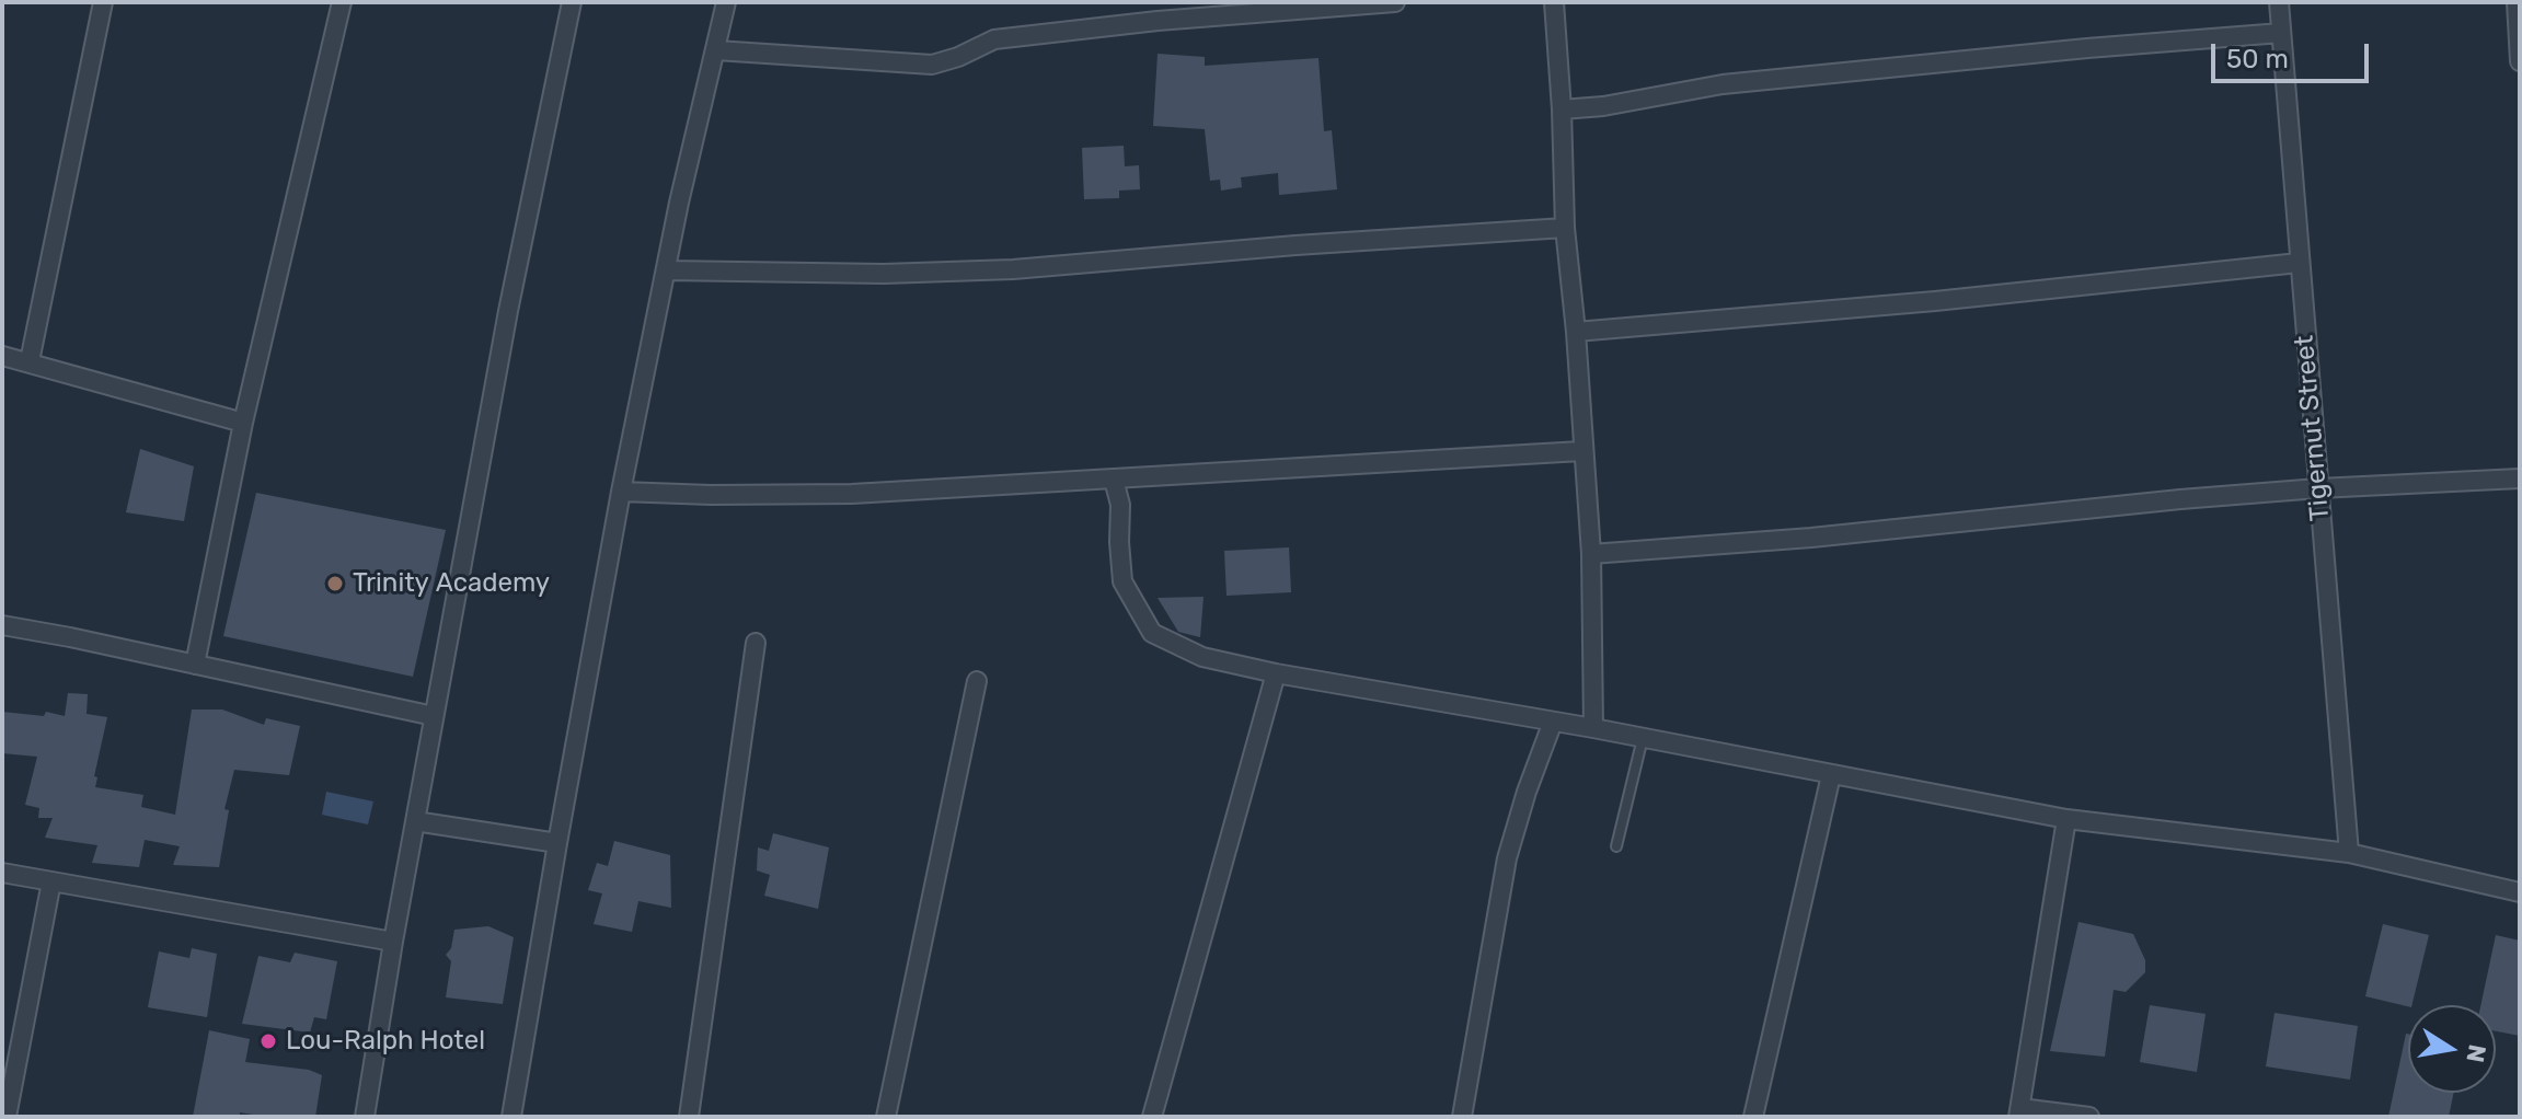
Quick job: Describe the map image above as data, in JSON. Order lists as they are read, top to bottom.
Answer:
{
  "streets": {
    "street": ["Tigernut Street"]
  },
  "places": ["Trinity Academy", "Lou-Ralph Hotel"],
  "scale_bar": "50 m",
  "north": "right"
}
